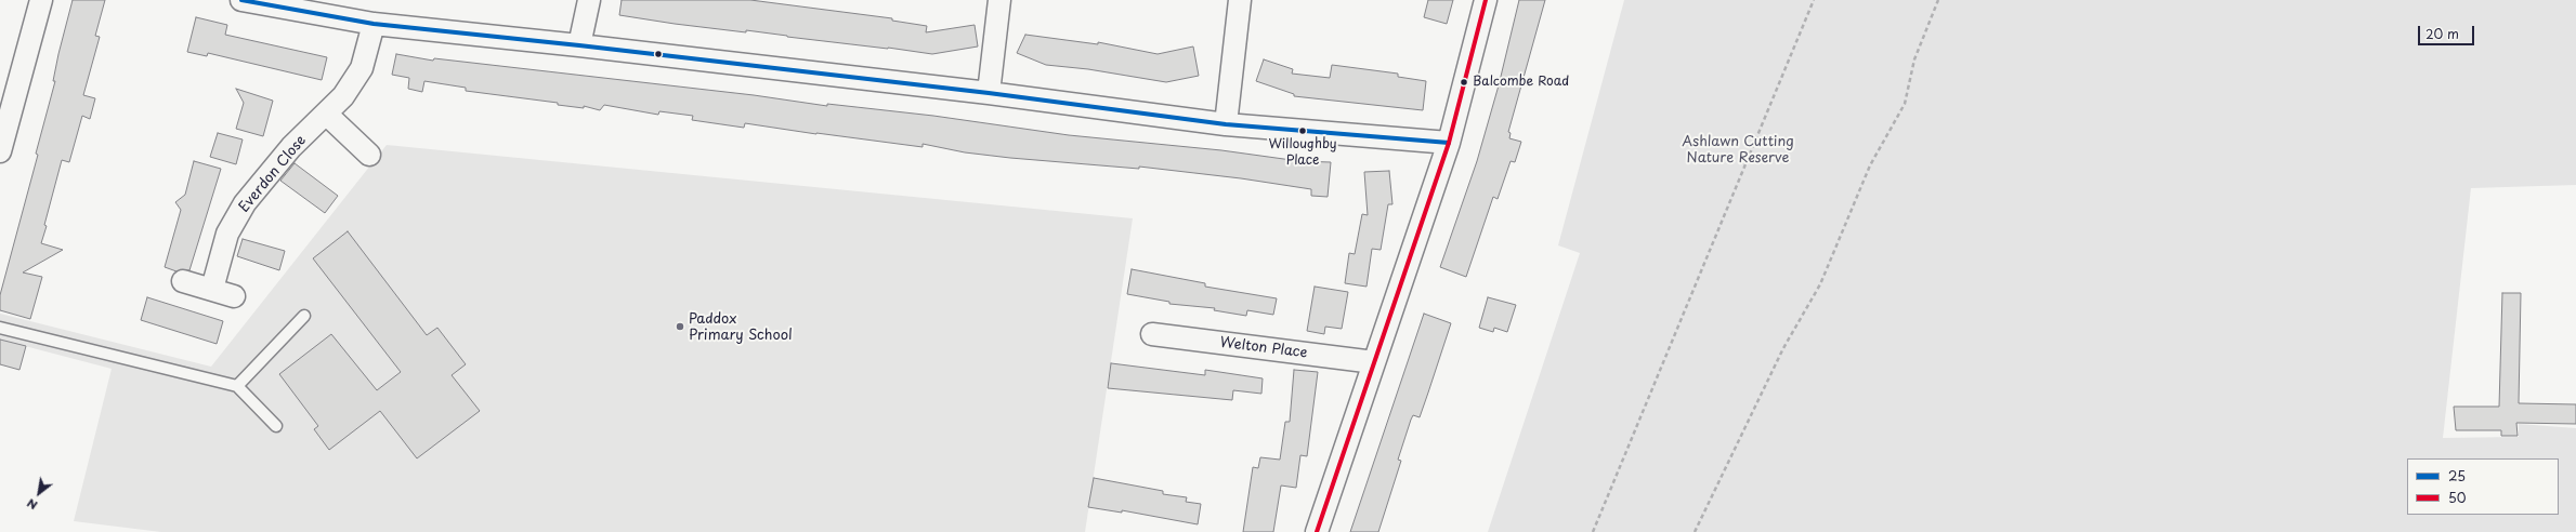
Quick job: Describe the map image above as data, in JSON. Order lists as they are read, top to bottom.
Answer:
{
  "streets": {
    "street": ["Everdon Close", "Welton Place"]
  },
  "parks": ["Ashlawn Cutting Nature Reserve"],
  "places": ["Balcombe Road", "Willoughby Place", "Paddox Primary School"],
  "lines": ["transit line 25", "transit line 50"],
  "legend": ["25", "50"],
  "scale_bar": "20 m",
  "north": "bottom left"
}
